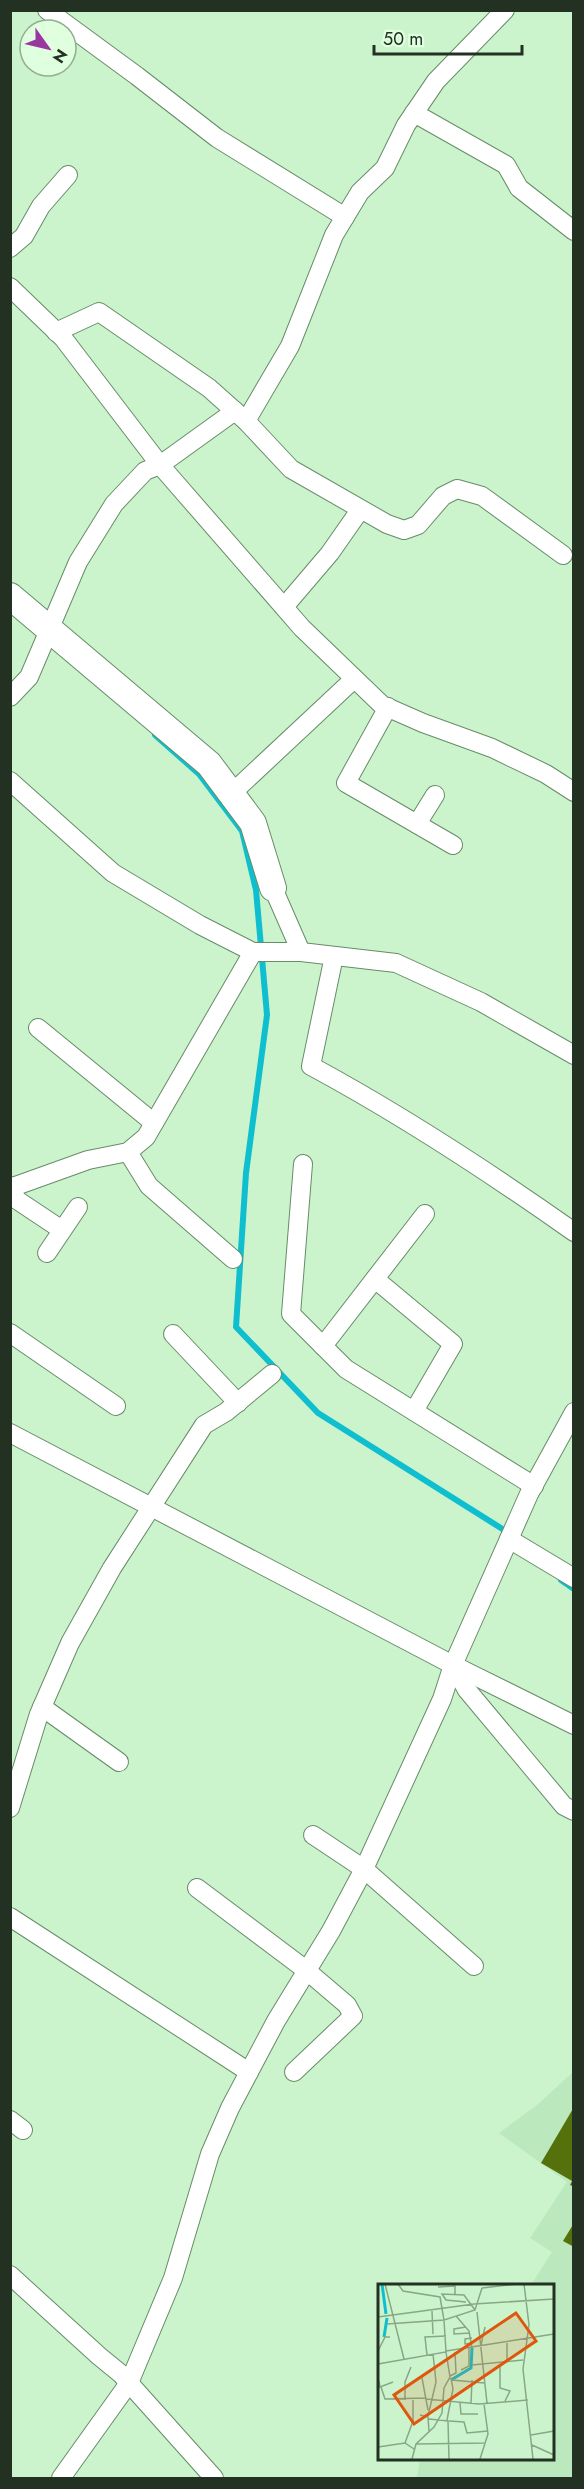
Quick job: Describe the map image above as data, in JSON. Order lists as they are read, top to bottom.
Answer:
{
  "scale_bar": "50 m",
  "north": "bottom right"
}
